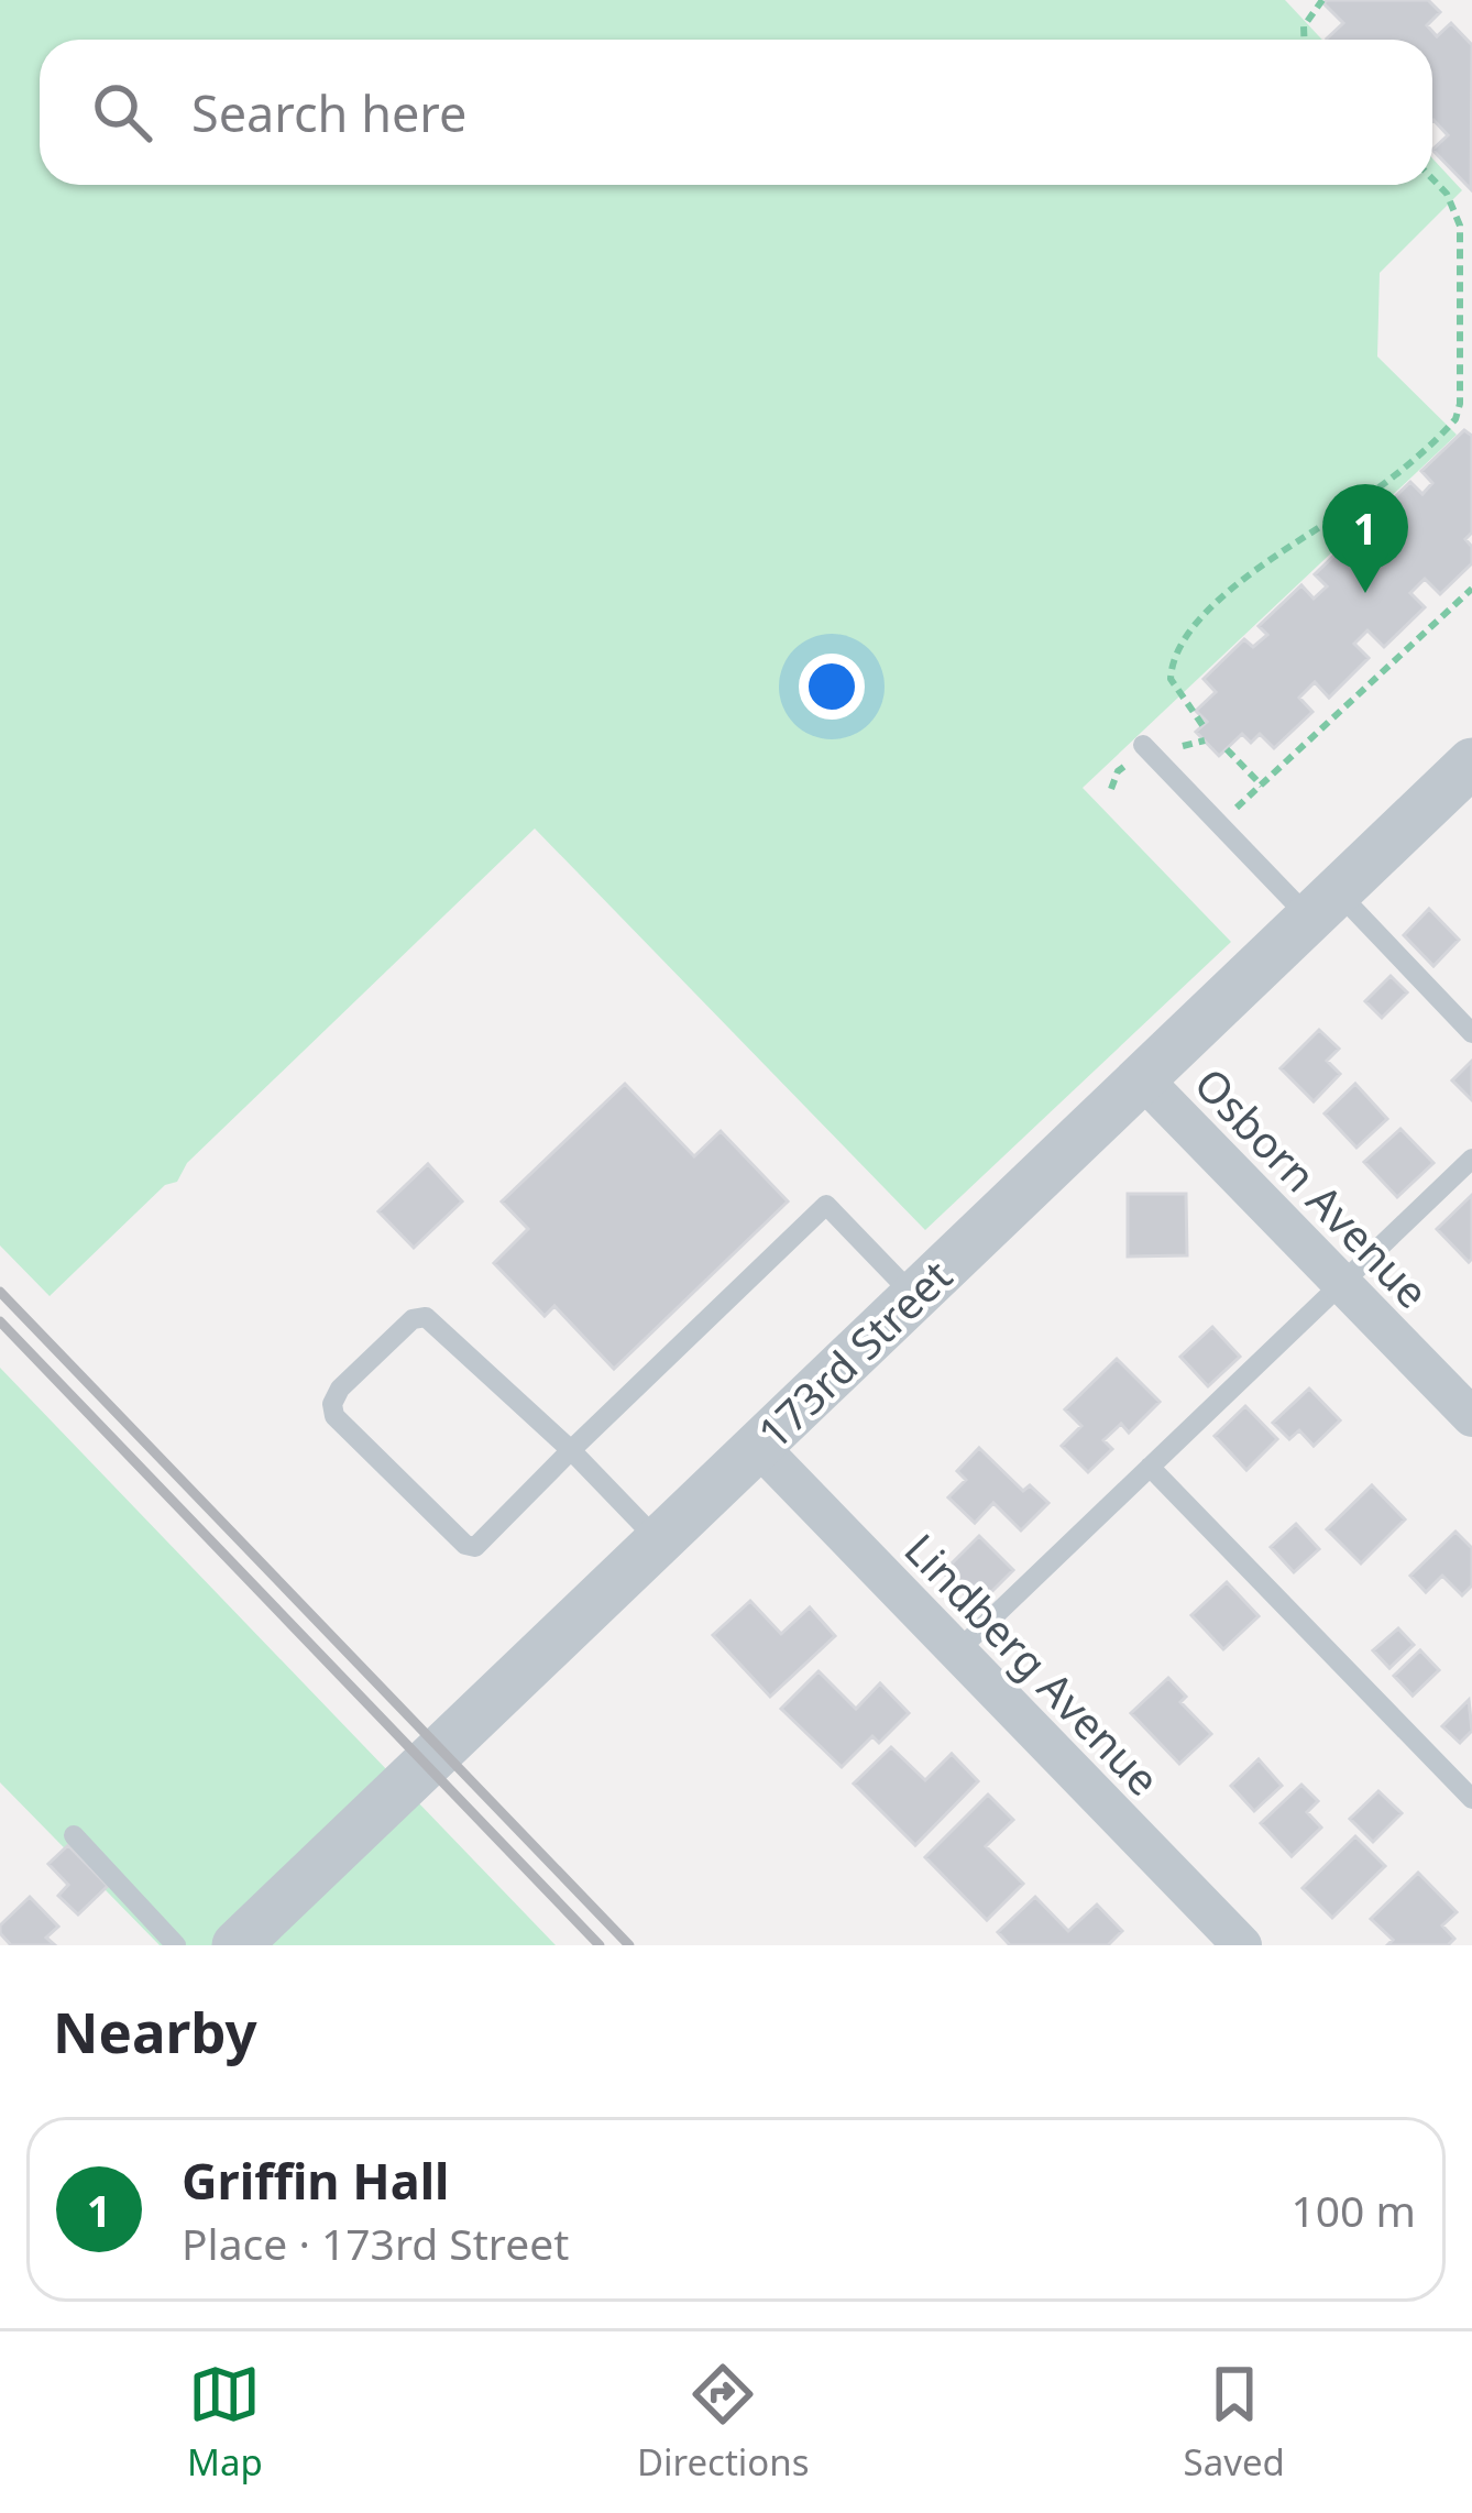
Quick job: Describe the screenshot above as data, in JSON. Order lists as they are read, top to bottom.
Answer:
{
  "streets": {
    "street": ["Osborn Avenue", "173rd Street", "Lindberg Avenue"]
  },
  "crossings": [
    ["Osborn Avenue", "173rd Street"],
    ["173rd Street", "Lindberg Avenue"]
  ],
  "page": {
    "search": "Search here",
    "pins": "1",
    "heading": "Nearby",
    "list": [
      {
        "mark": "1",
        "name": "Griffin Hall",
        "note": "Place · 173rd Street",
        "value": "100 m"
      }
    ],
    "nav": ["Map", "Directions", "Saved"]
  }
}
